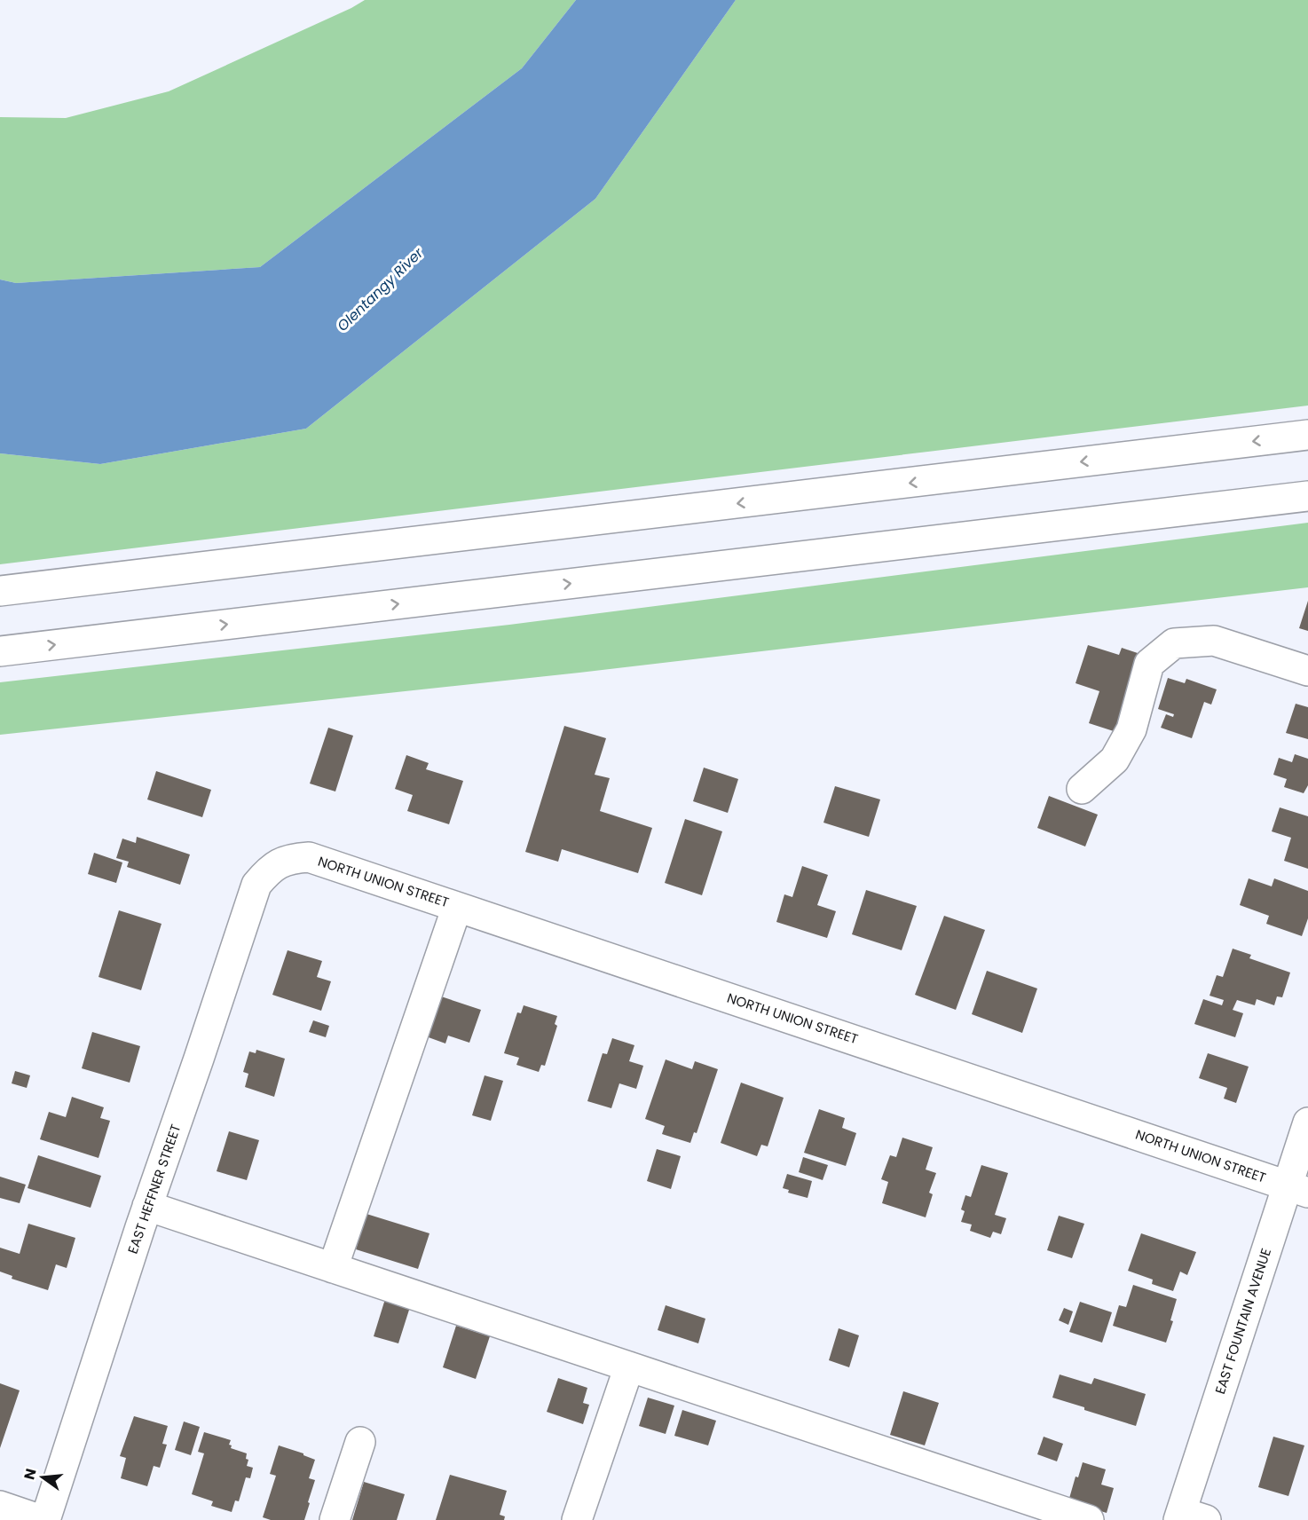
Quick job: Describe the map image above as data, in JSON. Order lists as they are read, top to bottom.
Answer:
{
  "streets": {
    "main road": ["NORTH UNION STREET", "EAST HEFFNER STREET", "EAST FOUNTAIN AVENUE"]
  },
  "crossings": [
    ["NORTH UNION STREET", "EAST HEFFNER STREET"],
    ["NORTH UNION STREET", "EAST FOUNTAIN AVENUE"]
  ],
  "water": ["Olentangy River"],
  "north": "left"
}
